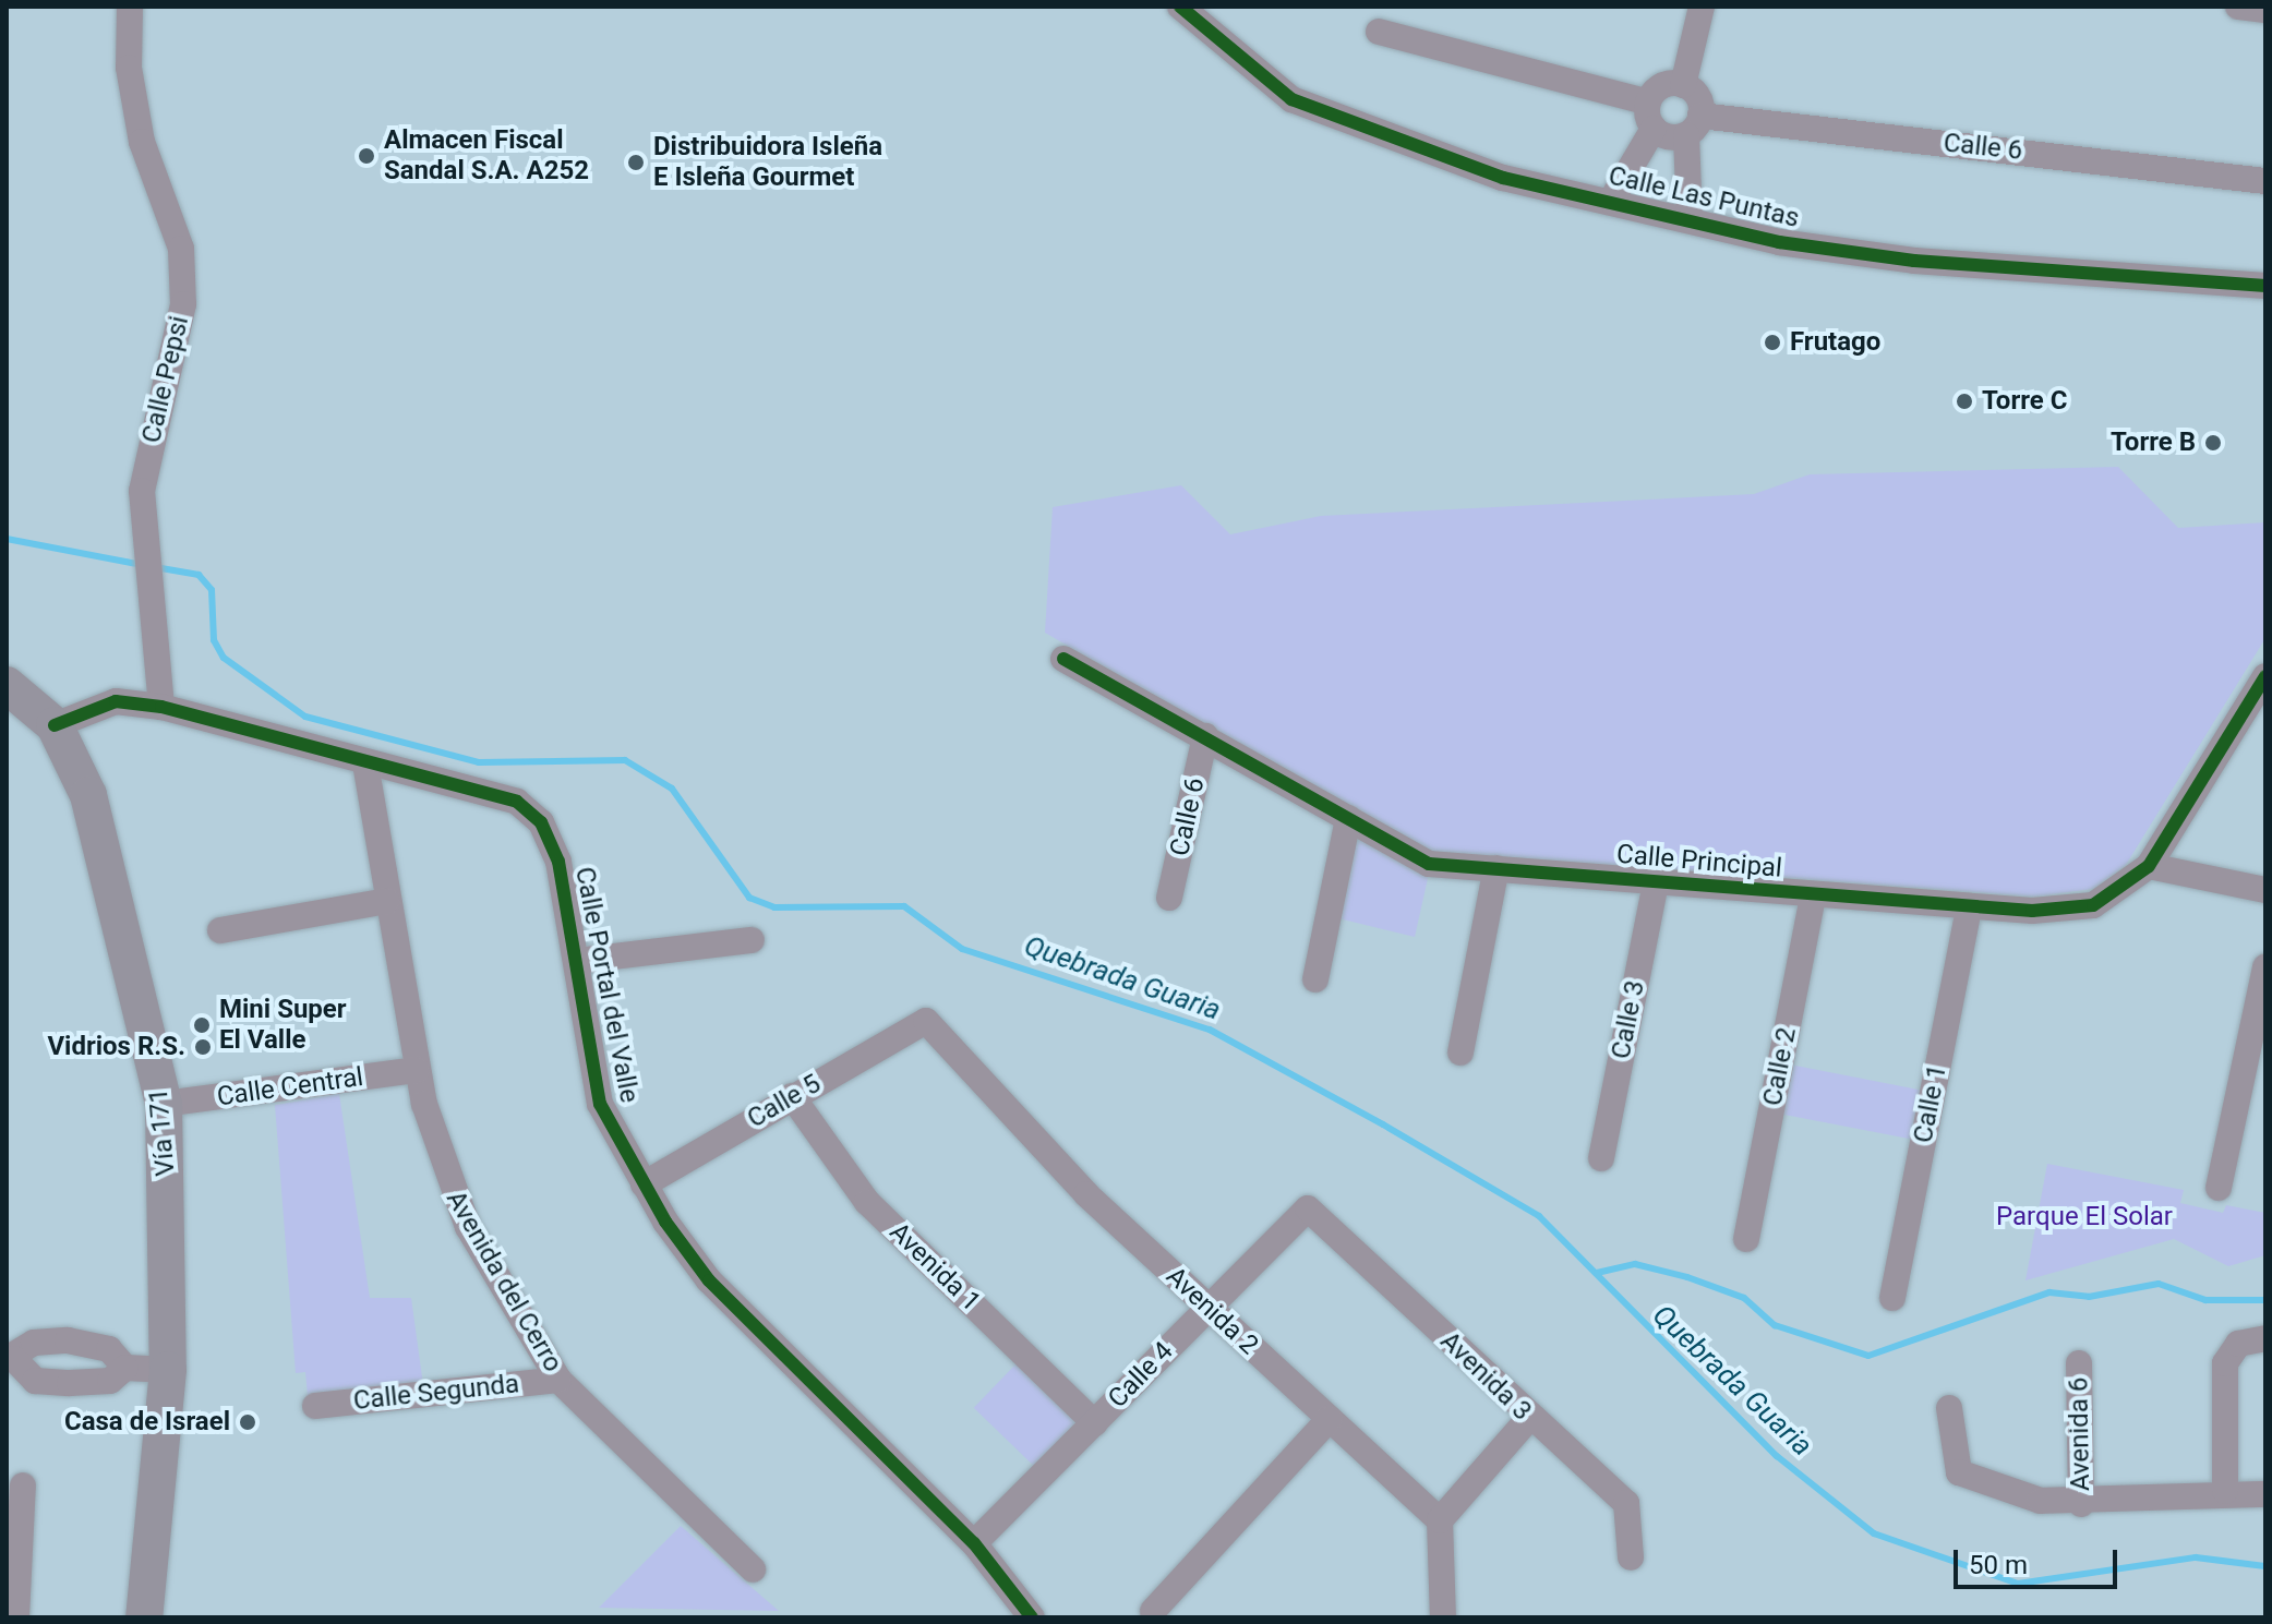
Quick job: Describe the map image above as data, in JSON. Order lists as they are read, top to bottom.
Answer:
{
  "streets": {
    "main road": ["Vía 171"],
    "street": [
      "Calle 6",
      "Calle Las Puntas",
      "Calle Pepsi",
      "Calle Principal",
      "Calle Portal del Valle",
      "Calle 3",
      "Calle 2",
      "Calle Central",
      "Calle 5",
      "Calle 1",
      "Avenida 1",
      "Avenida del Cerro",
      "Avenida 2",
      "Calle 4",
      "Avenida 3",
      "Calle Segunda",
      "Avenida 6"
    ]
  },
  "crossings": [
    ["Calle 6", "Calle Principal"],
    ["Calle Pepsi", "Calle Portal del Valle"],
    ["Calle Principal", "Calle 3"],
    ["Calle Principal", "Calle 2"],
    ["Calle Principal", "Calle 1"],
    ["Calle Portal del Valle", "Calle 5"],
    ["Calle Portal del Valle", "Vía 171"],
    ["Calle Portal del Valle", "Avenida del Cerro"],
    ["Calle Portal del Valle", "Calle 4"],
    ["Calle Central", "Vía 171"],
    ["Calle Central", "Avenida del Cerro"],
    ["Calle 5", "Avenida 1"],
    ["Calle 5", "Avenida 2"],
    ["Avenida 1", "Calle 4"],
    ["Avenida del Cerro", "Calle Segunda"],
    ["Avenida 2", "Calle 4"],
    ["Calle 4", "Avenida 3"]
  ],
  "water": ["Quebrada Guaria"],
  "parks": ["Parque El Solar"],
  "places": [
    "Almacen Fiscal Sandal S.A. A252",
    "Distribuidora Isleña E Isleña Gourmet",
    "Frutago",
    "Torre C",
    "Torre B",
    "Mini Super El Valle",
    "Vidrios R.S.",
    "Casa de Israel"
  ],
  "scale_bar": "50 m"
}
